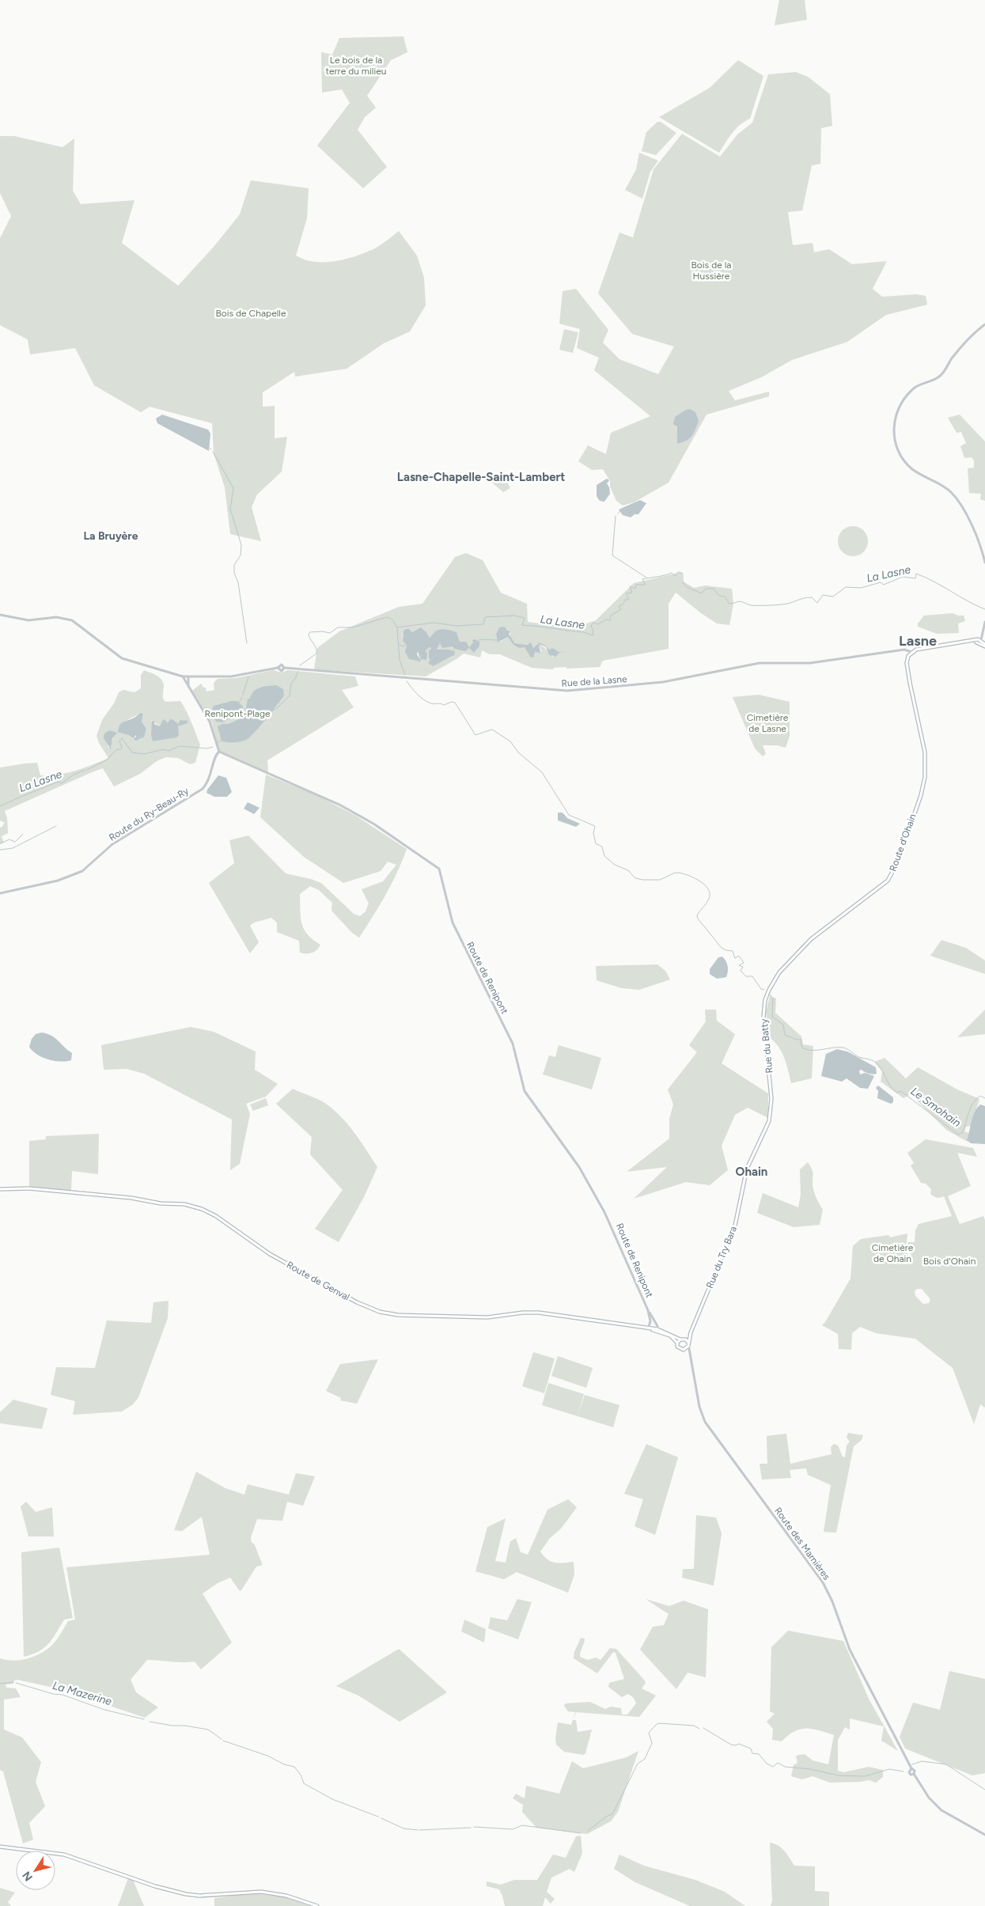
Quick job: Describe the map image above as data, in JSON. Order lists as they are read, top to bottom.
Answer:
{
  "streets": {
    "main road": [
      "Route d'Ohain",
      "Rue du Batty",
      "Rue du Try Bara",
      "Route de Genval"
    ],
    "street": [
      "Rue de la Lasne",
      "Route du Ry-Beau-Ry",
      "Route de Renipont",
      "Route des Marnières"
    ]
  },
  "crossings": [
    ["Route du Ry-Beau-Ry", "Route de Renipont"],
    ["Route d'Ohain", "Rue du Batty"],
    ["Route de Renipont", "Route de Genval"],
    ["Rue du Batty", "Rue du Try Bara"],
    ["Rue du Try Bara", "Route de Genval"],
    ["Rue du Try Bara", "Route des Marnières"],
    ["Route de Genval", "Route des Marnières"]
  ],
  "districts": [
    "Lasne-Chapelle-Saint-Lambert",
    "La Bruyère",
    "Lasne",
    "Ohain"
  ],
  "water": ["La Lasne", "Le Smohain", "La Mazerine"],
  "parks": [
    "Le bois de la terre du milieu",
    "Bois de la Hussière",
    "Bois de Chapelle",
    "Renipont-Plage",
    "Cimetière de Lasne",
    "Cimetière de Ohain",
    "Bois d'Ohain"
  ],
  "north": "bottom left"
}
